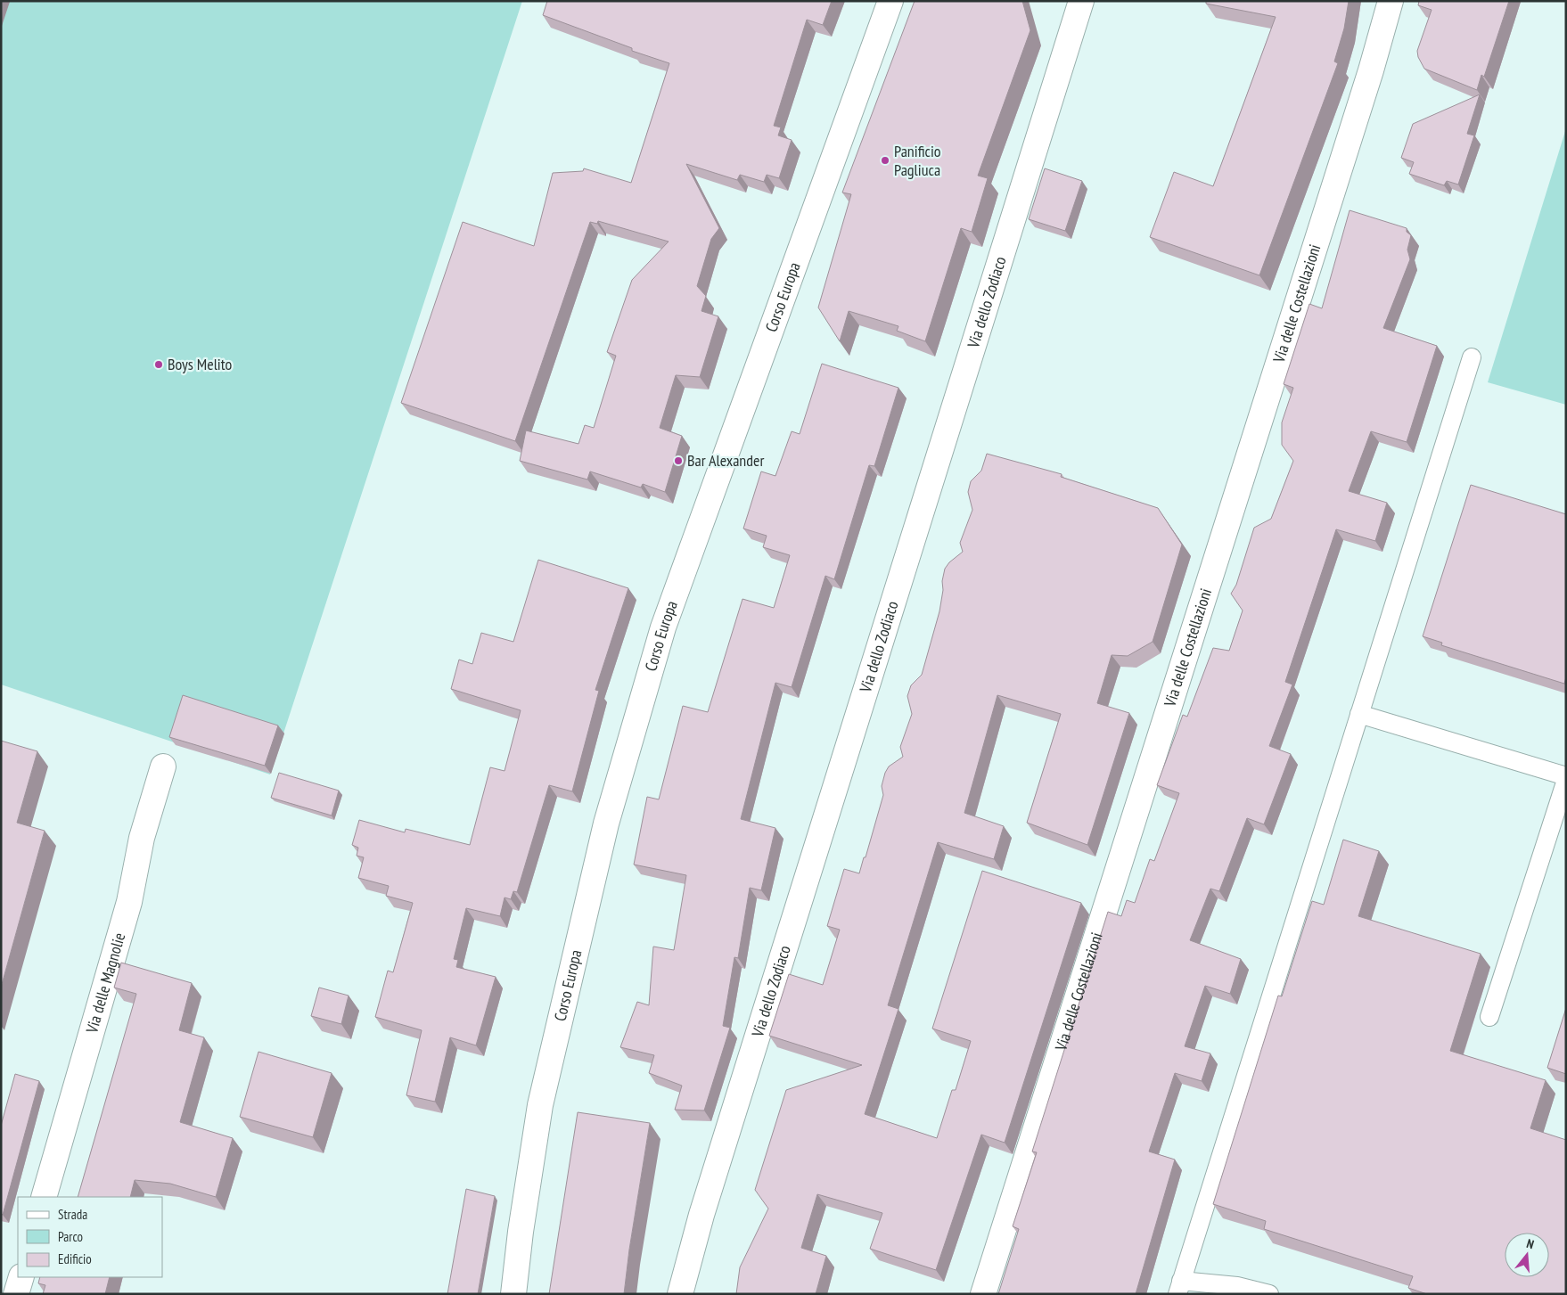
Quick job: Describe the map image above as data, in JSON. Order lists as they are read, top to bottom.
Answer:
{
  "streets": {
    "street": [
      "Corso Europa",
      "Via dello Zodiaco",
      "Via delle Costellazioni",
      "Via delle Magnolie"
    ]
  },
  "places": ["Panificio Pagliuca", "Boys Melito", "Bar Alexander"],
  "legend": ["Strada", "Parco", "Edificio"],
  "north": "top"
}
